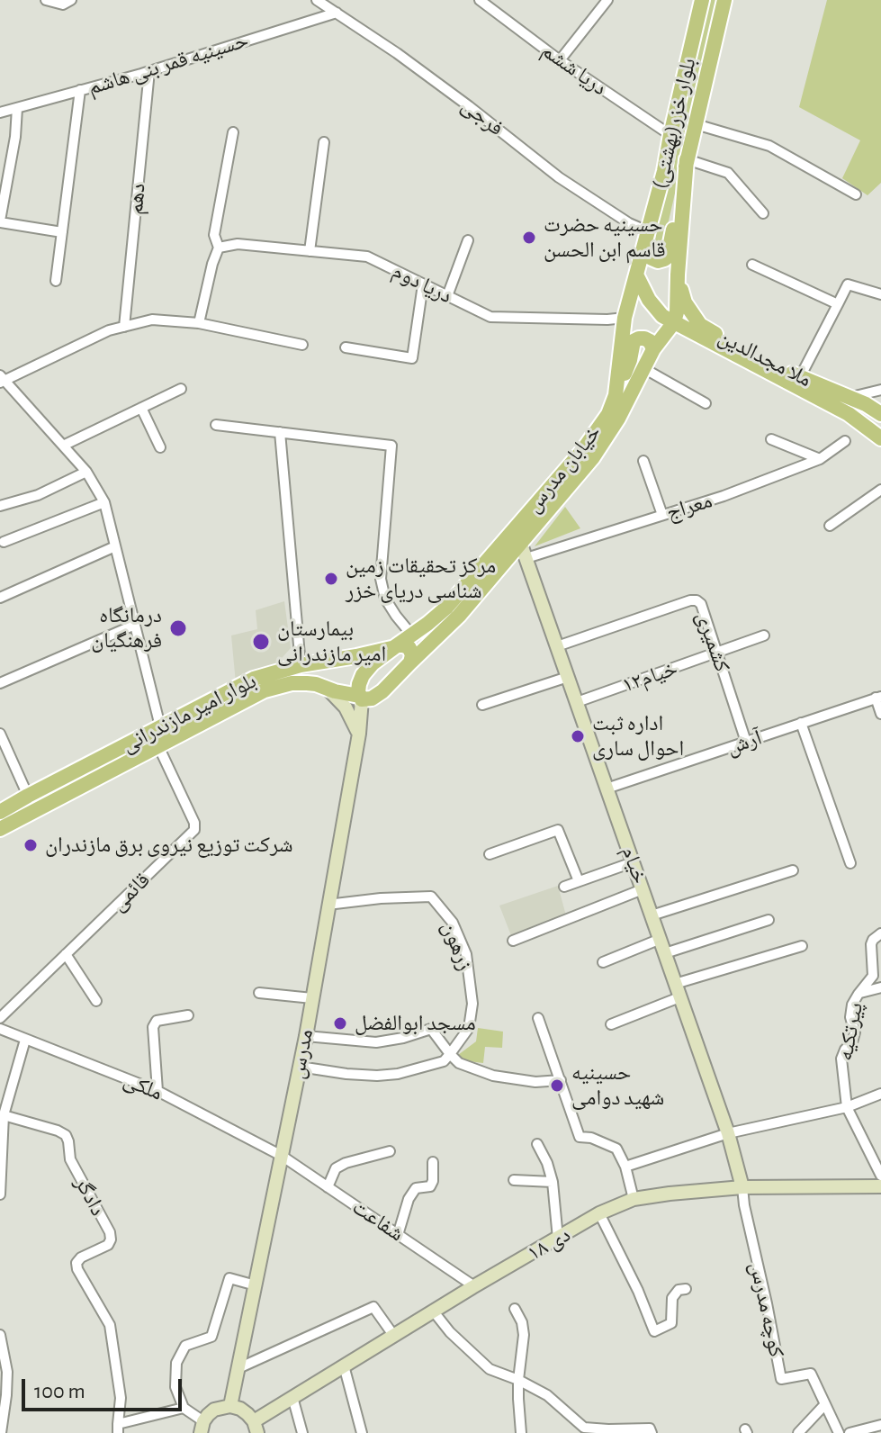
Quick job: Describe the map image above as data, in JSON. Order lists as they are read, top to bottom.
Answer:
{
  "streets": {
    "main road": [
      "بلوار خزر(بهشتی)",
      "ملا مجدالدین",
      "خیابان مدرس",
      "بلوار امیر مازندرانی",
      "خیام",
      "مدرس",
      "۱۸ دی"
    ],
    "street": [
      "حسینیه قمر بنی هاشم",
      "دریا ششم",
      "فرجی",
      "دهم",
      "دریا دوم",
      "معراج",
      "کشمیری",
      "خیام۱۲",
      "آرش",
      "قائمی",
      "زرهون",
      "پیرتکیه",
      "ملکی",
      "دادگر",
      "شفاعت",
      "کوچه مدرس"
    ]
  },
  "crossings": [
    ["حسینیه قمر بنی هاشم", "فرجی"],
    ["حسینیه قمر بنی هاشم", "دهم"],
    ["دریا ششم", "بلوار خزر(بهشتی)"],
    ["فرجی", "بلوار خزر(بهشتی)"],
    ["فرجی", "خیابان مدرس"],
    ["بلوار خزر(بهشتی)", "خیابان مدرس"],
    ["دریا دوم", "خیابان مدرس"],
    ["ملا مجدالدین", "خیابان مدرس"],
    ["خیابان مدرس", "معراج"],
    ["خیابان مدرس", "بلوار امیر مازندرانی"],
    ["خیابان مدرس", "خیام"],
    ["خیابان مدرس", "مدرس"],
    ["معراج", "خیام"],
    ["کشمیری", "خیام۱۲"],
    ["کشمیری", "آرش"],
    ["کشمیری", "خیام"],
    ["خیام۱۲", "خیام"],
    ["بلوار امیر مازندرانی", "قائمی"],
    ["بلوار امیر مازندرانی", "مدرس"],
    ["آرش", "خیام"],
    ["خیام", "۱۸ دی"],
    ["خیام", "کوچه مدرس"],
    ["زرهون", "مدرس"],
    ["مدرس", "ملکی"],
    ["مدرس", "شفاعت"],
    ["ملکی", "شفاعت"],
    ["شفاعت", "۱۸ دی"],
    ["۱۸ دی", "کوچه مدرس"]
  ],
  "places": [
    "حسینیه حضرت قاسم ابن الحسن",
    "مرکز تحقیقات زمین شناسی دریای خزر",
    "درمانگاه فرهنگیان",
    "بیمارستان امیر مازندرانی",
    "اداره ثبت احوال ساری",
    "شرکت توزیع نیروی برق مازندران",
    "مسجد ابوالفضل",
    "حسینیه شهید دوامی"
  ],
  "scale_bar": "100 m"
}
